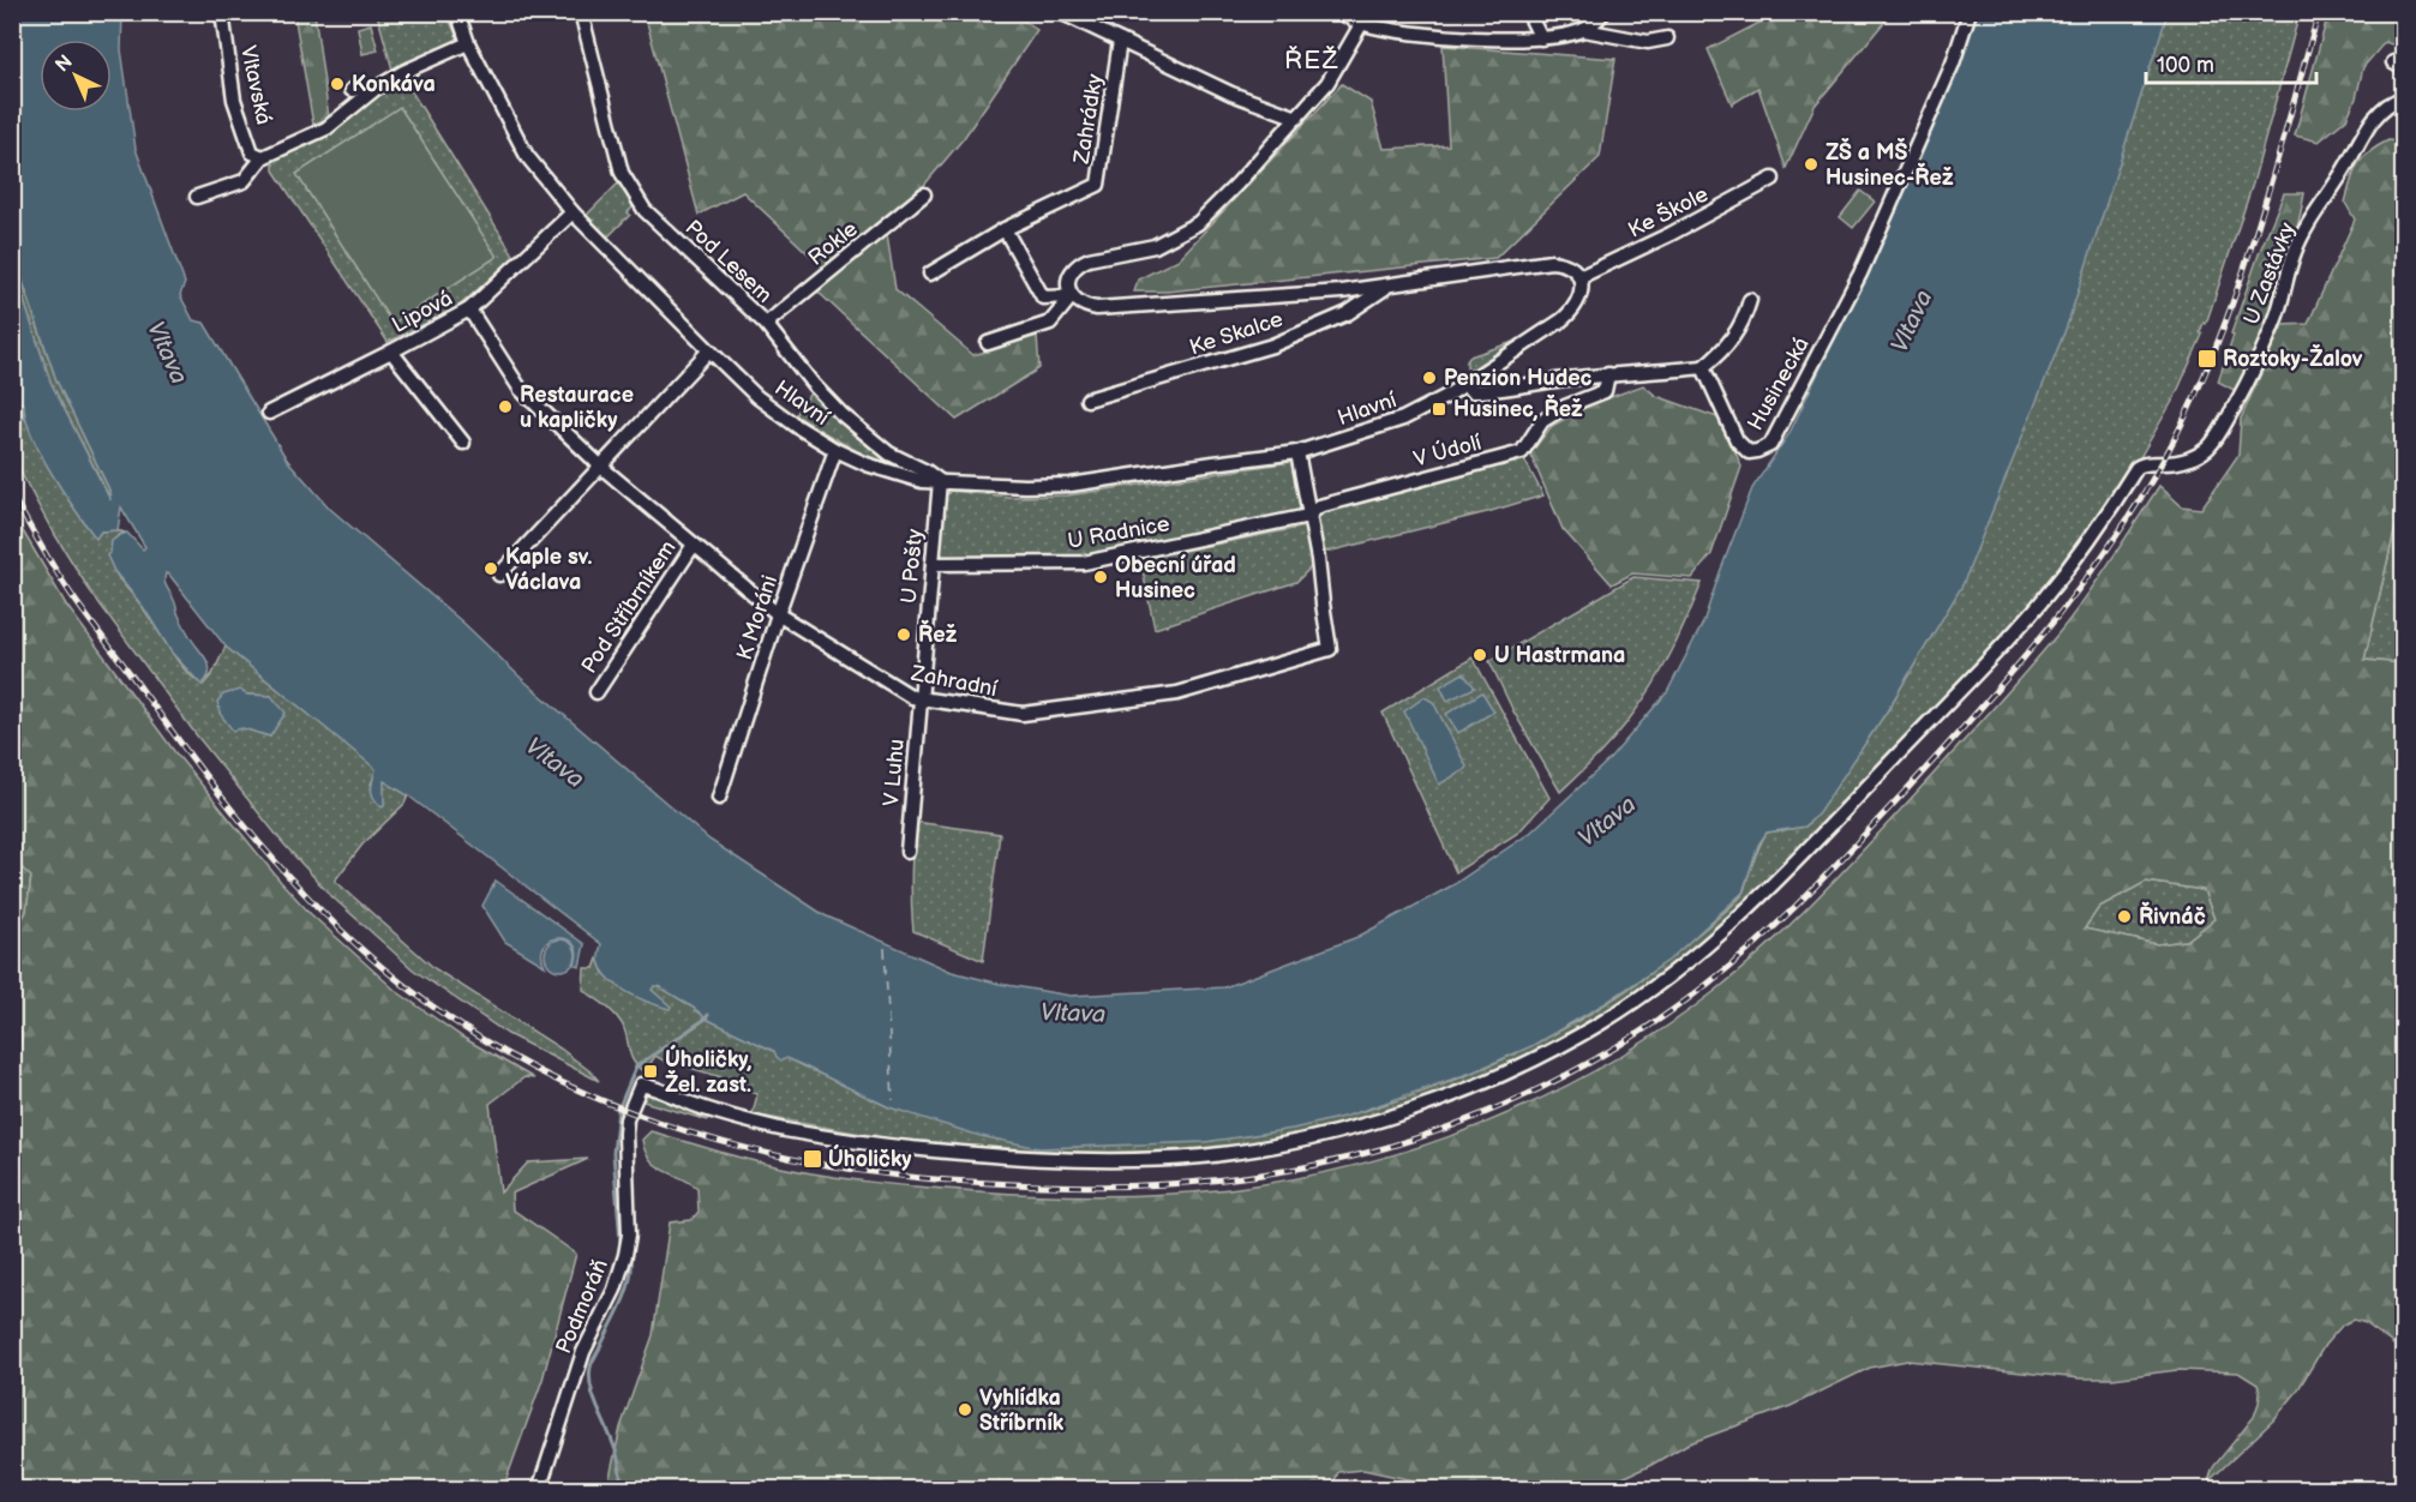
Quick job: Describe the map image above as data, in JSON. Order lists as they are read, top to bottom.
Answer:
{
  "streets": {
    "street": [
      "Vltavská",
      "Zahrádky",
      "Ke Škole",
      "Rokle",
      "Pod Lesem",
      "U Zastávky",
      "Lipová",
      "Ke Skalce",
      "Husinecká",
      "Hlavní",
      "V Údolí",
      "U Radnice",
      "U Pošty",
      "Pod Stříbrníkem",
      "K Moráni",
      "Zahradní",
      "V Luhu",
      "Podmoráň"
    ]
  },
  "crossings": [
    ["Ke Škole", "Hlavní"],
    ["Rokle", "Pod Lesem"],
    ["Pod Lesem", "Hlavní"],
    ["Pod Lesem", "U Pošty"],
    ["U Zastávky", "Podmoráň"],
    ["Lipová", "Hlavní"],
    ["Lipová", "Zahradní"],
    ["Hlavní", "U Pošty"],
    ["Hlavní", "K Moráni"],
    ["Hlavní", "Zahradní"],
    ["V Údolí", "U Radnice"],
    ["V Údolí", "Zahradní"],
    ["U Radnice", "U Pošty"],
    ["U Radnice", "Zahradní"],
    ["U Pošty", "Zahradní"],
    ["U Pošty", "V Luhu"],
    ["Pod Stříbrníkem", "Zahradní"],
    ["K Moráni", "Zahradní"],
    ["Zahradní", "V Luhu"]
  ],
  "districts": ["ŘEŽ"],
  "water": ["Vltava"],
  "places": {
    "other": [
      "Konkáva",
      "ZŠ a MŠ Husinec-Řež",
      "Penzion Hudec",
      "Restaurace u kapličky",
      "Kaple sv. Václava",
      "Obecní úřad Husinec",
      "Řež",
      "U Hastrmana",
      "Řivnáč",
      "Vyhlídka Stříbrník"
    ],
    "transit": [
      "Roztoky-Žalov",
      "Husinec, Řež",
      "Úholičky, Žel. zast.",
      "Úholičky"
    ]
  },
  "scale_bar": "100 m",
  "north": "top left"
}
